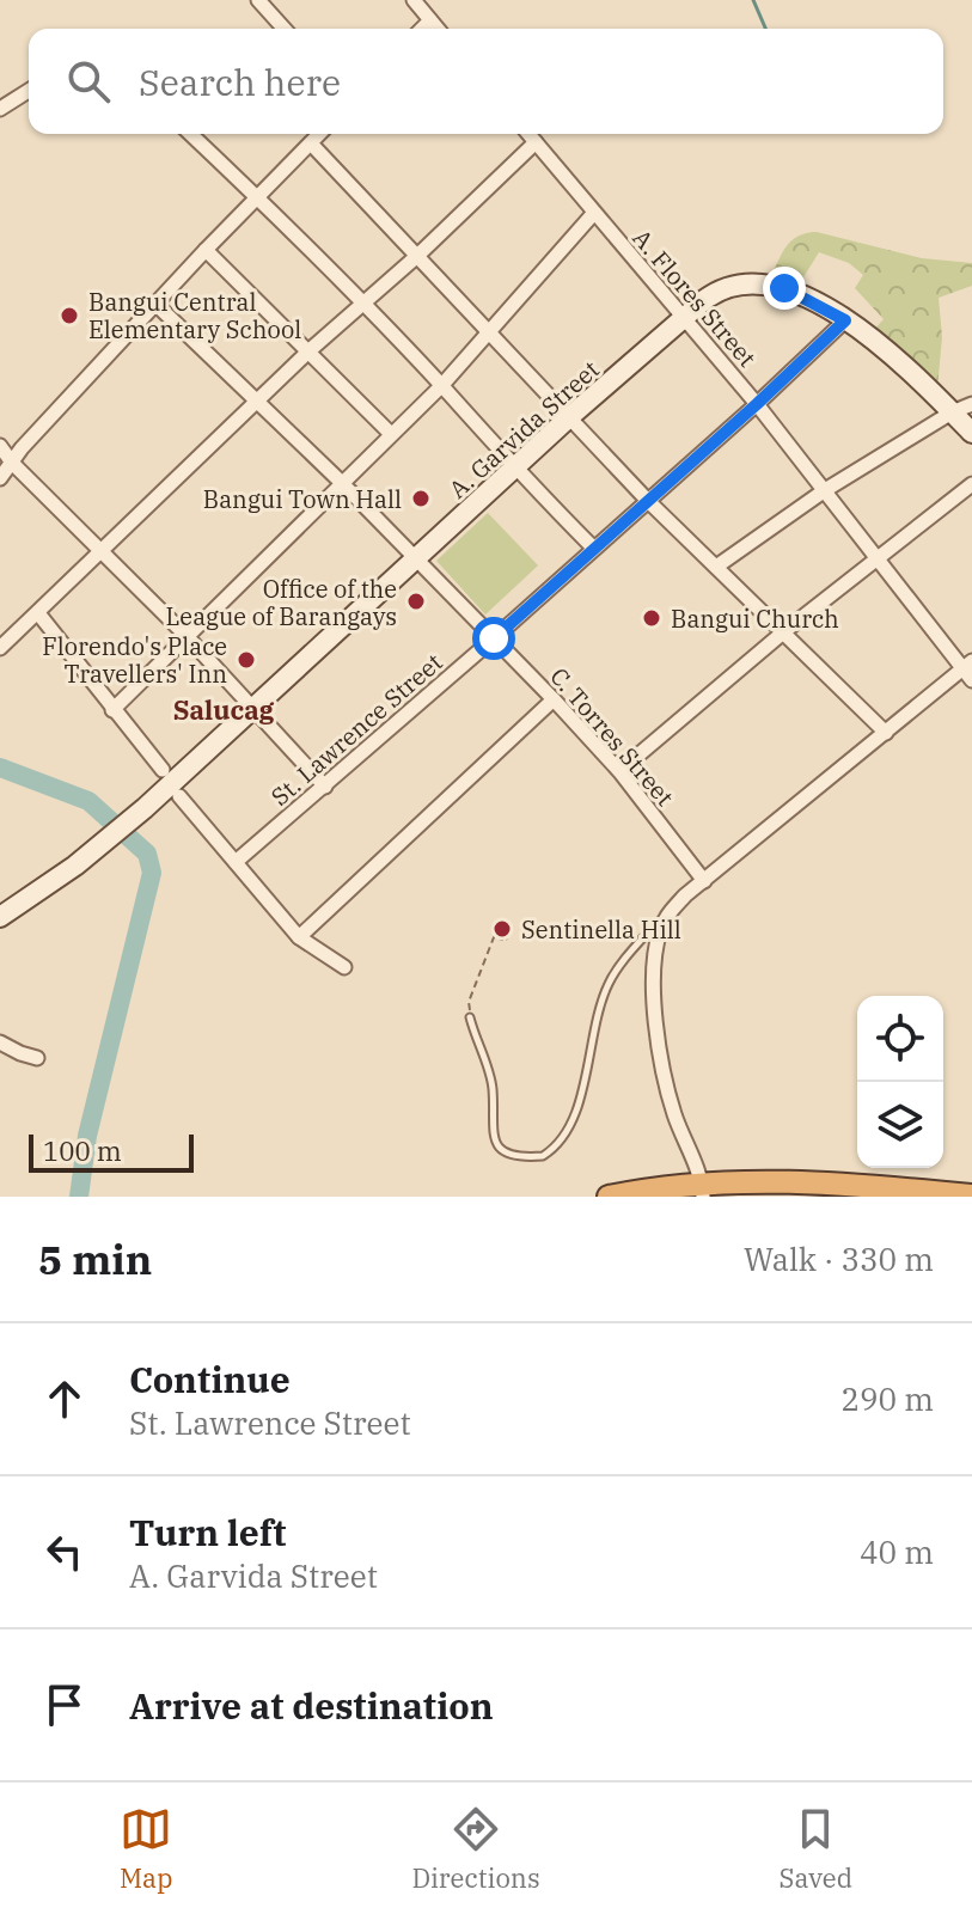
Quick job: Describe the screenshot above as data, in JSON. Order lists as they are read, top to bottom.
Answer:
{
  "streets": {
    "main road": ["A. Garvida Street"],
    "street": ["A. Flores Street", "St. Lawrence Street", "C. Torres Street"]
  },
  "crossings": [
    ["A. Flores Street", "A. Garvida Street"],
    ["A. Flores Street", "St. Lawrence Street"],
    ["A. Garvida Street", "St. Lawrence Street"],
    ["A. Garvida Street", "C. Torres Street"],
    ["St. Lawrence Street", "C. Torres Street"]
  ],
  "districts": ["Salucag"],
  "places": [
    "Bangui Central Elementary School",
    "Bangui Town Hall",
    "Office of the League of Barangays",
    "Bangui Church",
    "Florendo's Place Travellers' Inn",
    "Sentinella Hill"
  ],
  "scale_bar": "100 m",
  "page": {
    "search": "Search here",
    "scale": "100 m",
    "heading": ["5 min", "Walk · 330 m"],
    "list": [
      ["Continue", "St. Lawrence Street", "290 m"],
      ["Turn left", "A. Garvida Street", "40 m"],
      "Arrive at destination"
    ],
    "nav": ["Map", "Directions", "Saved"]
  }
}
